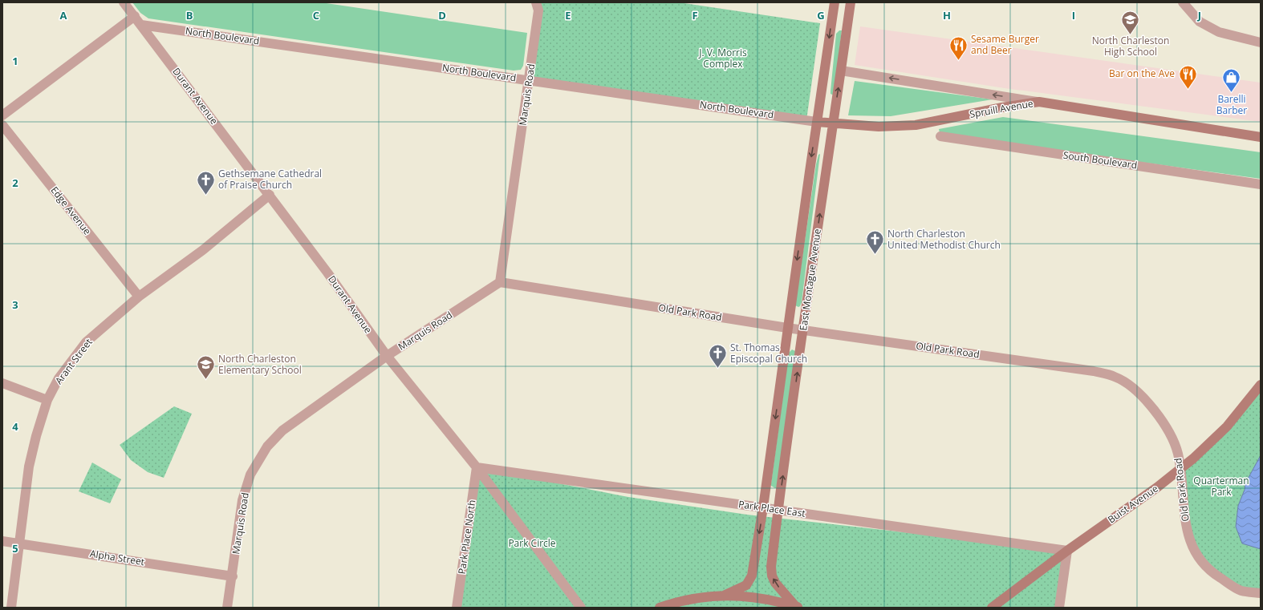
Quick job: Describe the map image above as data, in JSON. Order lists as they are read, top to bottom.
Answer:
{
  "streets": {
    "street": [
      "North Boulevard",
      "Marquis Road",
      "Durant Avenue",
      "Spruill Avenue",
      "South Boulevard",
      "Edge Avenue",
      "East Montague Avenue",
      "Old Park Road",
      "Arant Street",
      "Buist Avenue",
      "Park Place East",
      "Park Place North",
      "Alpha Street"
    ]
  },
  "crossings": [
    ["North Boulevard", "Marquis Road"],
    ["North Boulevard", "Durant Avenue"],
    ["North Boulevard", "Spruill Avenue"],
    ["North Boulevard", "East Montague Avenue"],
    ["Marquis Road", "Durant Avenue"],
    ["Marquis Road", "Old Park Road"],
    ["Marquis Road", "Alpha Street"],
    ["Durant Avenue", "Arant Street"],
    ["Durant Avenue", "Park Place East"],
    ["Durant Avenue", "Park Place North"],
    ["Spruill Avenue", "East Montague Avenue"],
    ["Edge Avenue", "Arant Street"],
    ["East Montague Avenue", "Old Park Road"],
    ["East Montague Avenue", "Park Place East"],
    ["Old Park Road", "Buist Avenue"],
    ["Arant Street", "Alpha Street"],
    ["Buist Avenue", "Park Place East"],
    ["Park Place East", "Park Place North"]
  ],
  "parks": ["J. V. Morris Complex", "Quarterman Park", "Park Circle"],
  "places": {
    "school or university": ["North Charleston High School", "North Charleston Elementary School"],
    "restaurant": ["Sesame Burger and Beer", "Bar on the Ave"],
    "shop": ["Barelli Barber"],
    "church": ["Gethsemane Cathedral of Praise Church", "North Charleston United Methodist Church", "St. Thomas Episcopal Church"]
  },
  "grid": {
    "columns": [
      "A",
      "B",
      "C",
      "D",
      "E",
      "F",
      "G",
      "H",
      "I",
      "J"
    ],
    "rows": [
      "1",
      "2",
      "3",
      "4",
      "5"
    ]
  }
}
